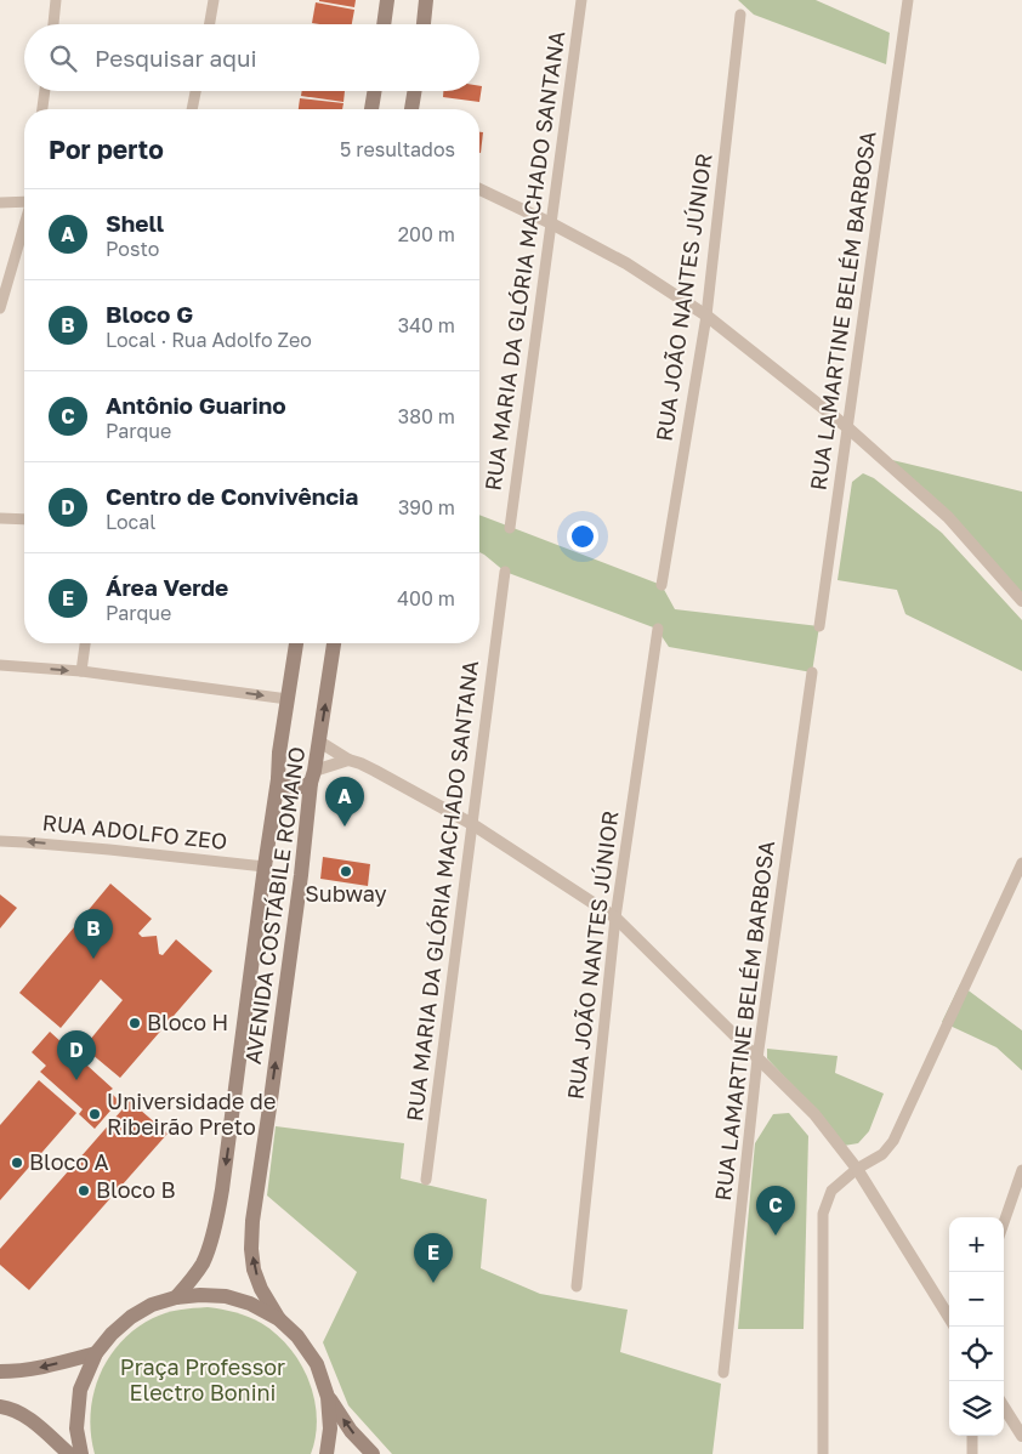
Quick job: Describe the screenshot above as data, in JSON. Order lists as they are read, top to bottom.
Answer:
{
  "streets": {
    "main road": ["AVENIDA COSTÁBILE ROMANO"],
    "street": [
      "RUA MARIA DA GLÓRIA MACHADO SANTANA",
      "RUA JOÃO NANTES JÚNIOR",
      "RUA LAMARTINE BELÉM BARBOSA",
      "RUA ADOLFO ZEO"
    ]
  },
  "crossings": [
    ["RUA ADOLFO ZEO", "AVENIDA COSTÁBILE ROMANO"]
  ],
  "one_way": ["RUA ADOLFO ZEO"],
  "parks": ["Praça Professor Electro Bonini"],
  "places": [
    "Subway",
    "Bloco H",
    "Universidade de Ribeirão Preto",
    "Bloco A",
    "Bloco B"
  ],
  "page": {
    "search": "Pesquisar aqui",
    "heading": ["Por perto", "5 resultados"],
    "list": [
      {
        "mark": "A",
        "name": "Shell",
        "note": "Posto",
        "value": "200 m"
      },
      {
        "mark": "B",
        "name": "Bloco G",
        "note": "Local · Rua Adolfo Zeo",
        "value": "340 m"
      },
      {
        "mark": "C",
        "name": "Antônio Guarino",
        "note": "Parque",
        "value": "380 m"
      },
      {
        "mark": "D",
        "name": "Centro de Convivência",
        "note": "Local",
        "value": "390 m"
      },
      {
        "mark": "E",
        "name": "Área Verde",
        "note": "Parque",
        "value": "400 m"
      }
    ],
    "pins": [
      "A",
      "B",
      "D",
      "C",
      "E"
    ],
    "map_buttons": ["+", "−"]
  }
}
